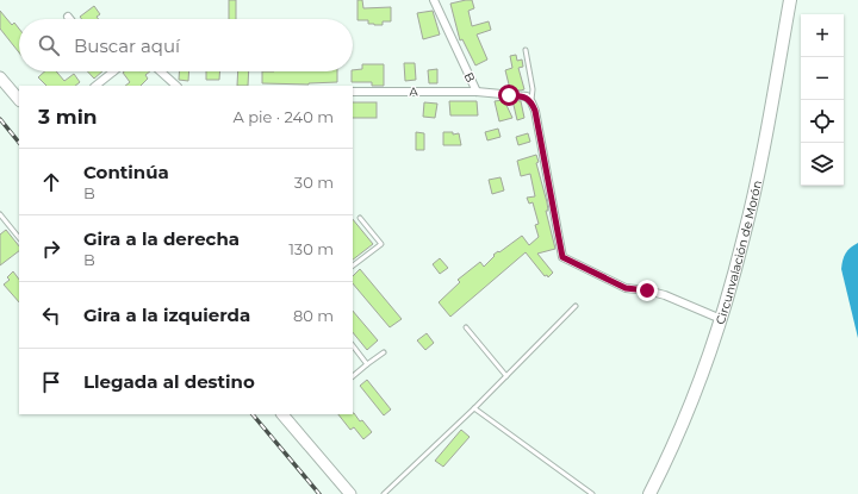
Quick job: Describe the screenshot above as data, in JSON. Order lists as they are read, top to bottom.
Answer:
{
  "streets": {
    "main road": ["Circunvalación de Morón"],
    "street": ["B", "A"]
  },
  "crossings": [
    ["B", "A"]
  ],
  "page": {
    "map_buttons": ["+", "−"],
    "search": "Buscar aquí",
    "heading": ["3 min", "A pie · 240 m"],
    "list": [
      ["Continúa", "B", "30 m"],
      ["Gira a la derecha", "B", "130 m"],
      ["Gira a la izquierda", "80 m"],
      "Llegada al destino"
    ]
  }
}
